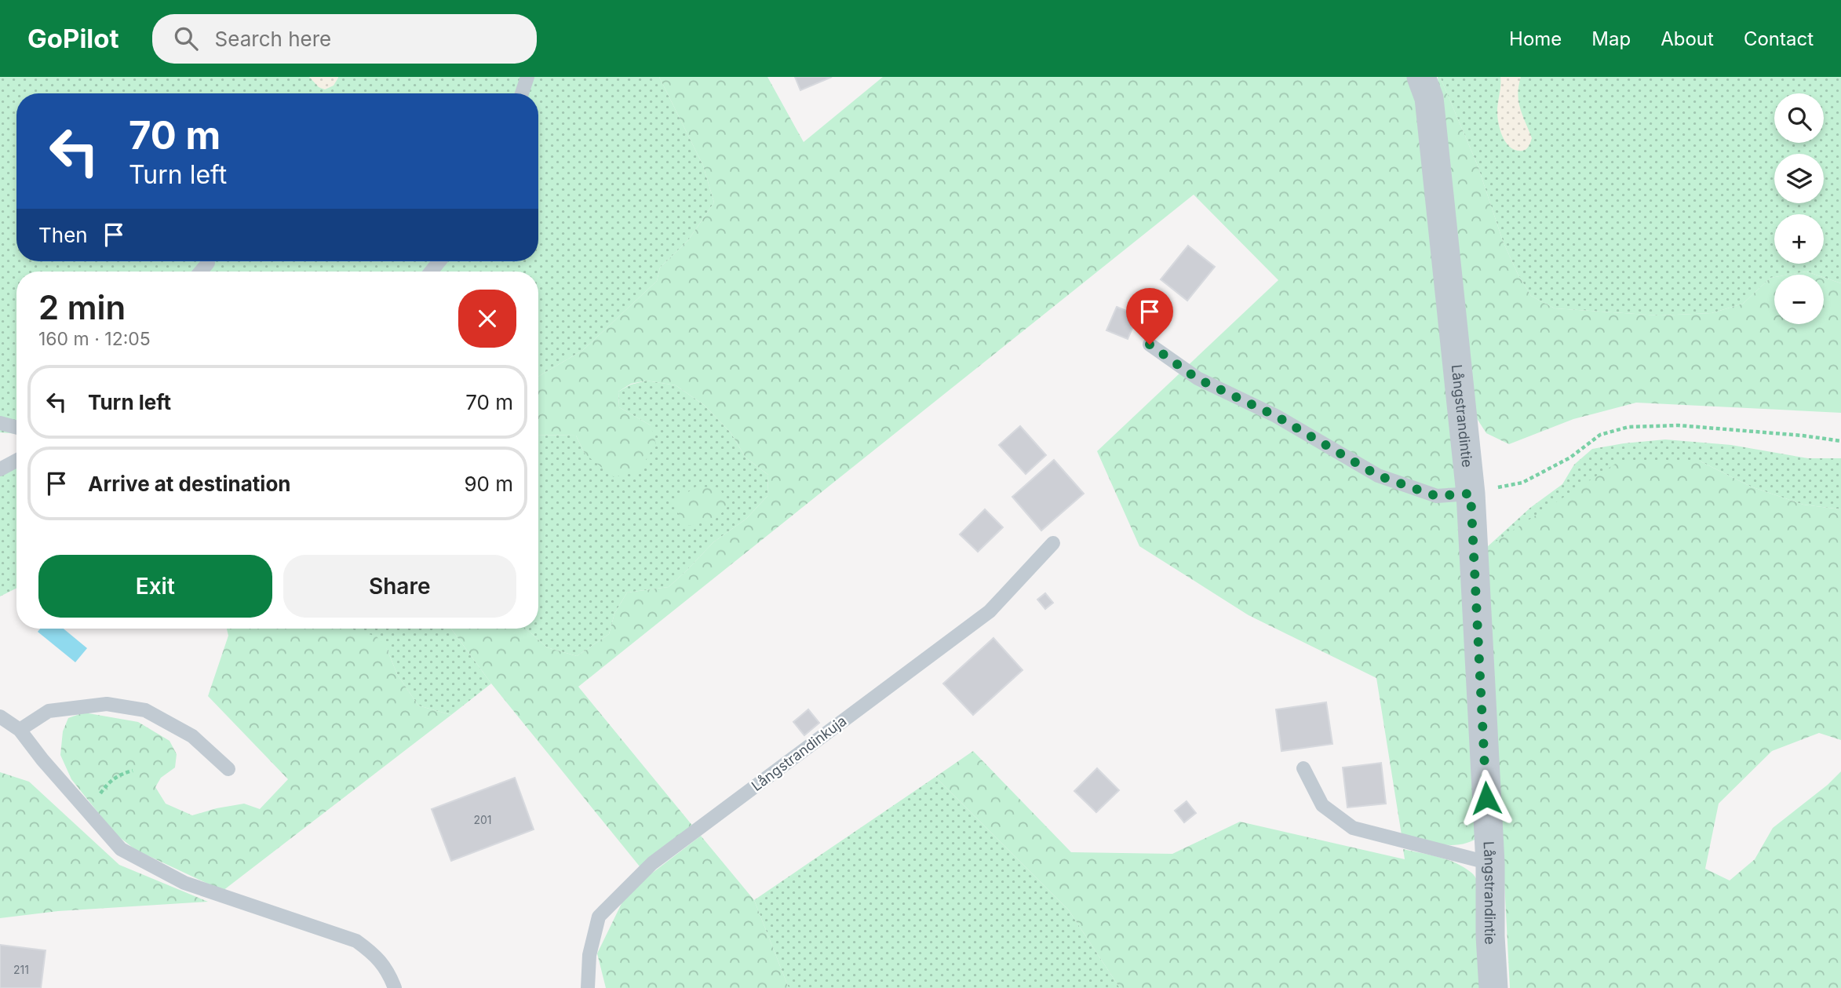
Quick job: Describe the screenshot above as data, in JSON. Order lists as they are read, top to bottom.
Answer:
{
  "streets": {
    "street": ["Långstrandintie"],
    "lane": ["Långstrandinkuja"]
  },
  "house_numbers": ["201", "211"],
  "page": {
    "header": "GoPilot",
    "search": "Search here",
    "nav": [
      "Home",
      "Map",
      "About",
      "Contact"
    ],
    "map_buttons": ["+", "−"],
    "turn": ["70 m", "Turn left"],
    "then": "Then",
    "heading": ["2 min", "160 m · 12:05"],
    "list": [
      {
        "name": "Turn left",
        "value": "70 m"
      },
      {
        "name": "Arrive at destination",
        "value": "90 m"
      }
    ],
    "buttons": ["Exit", "Share"]
  }
}
